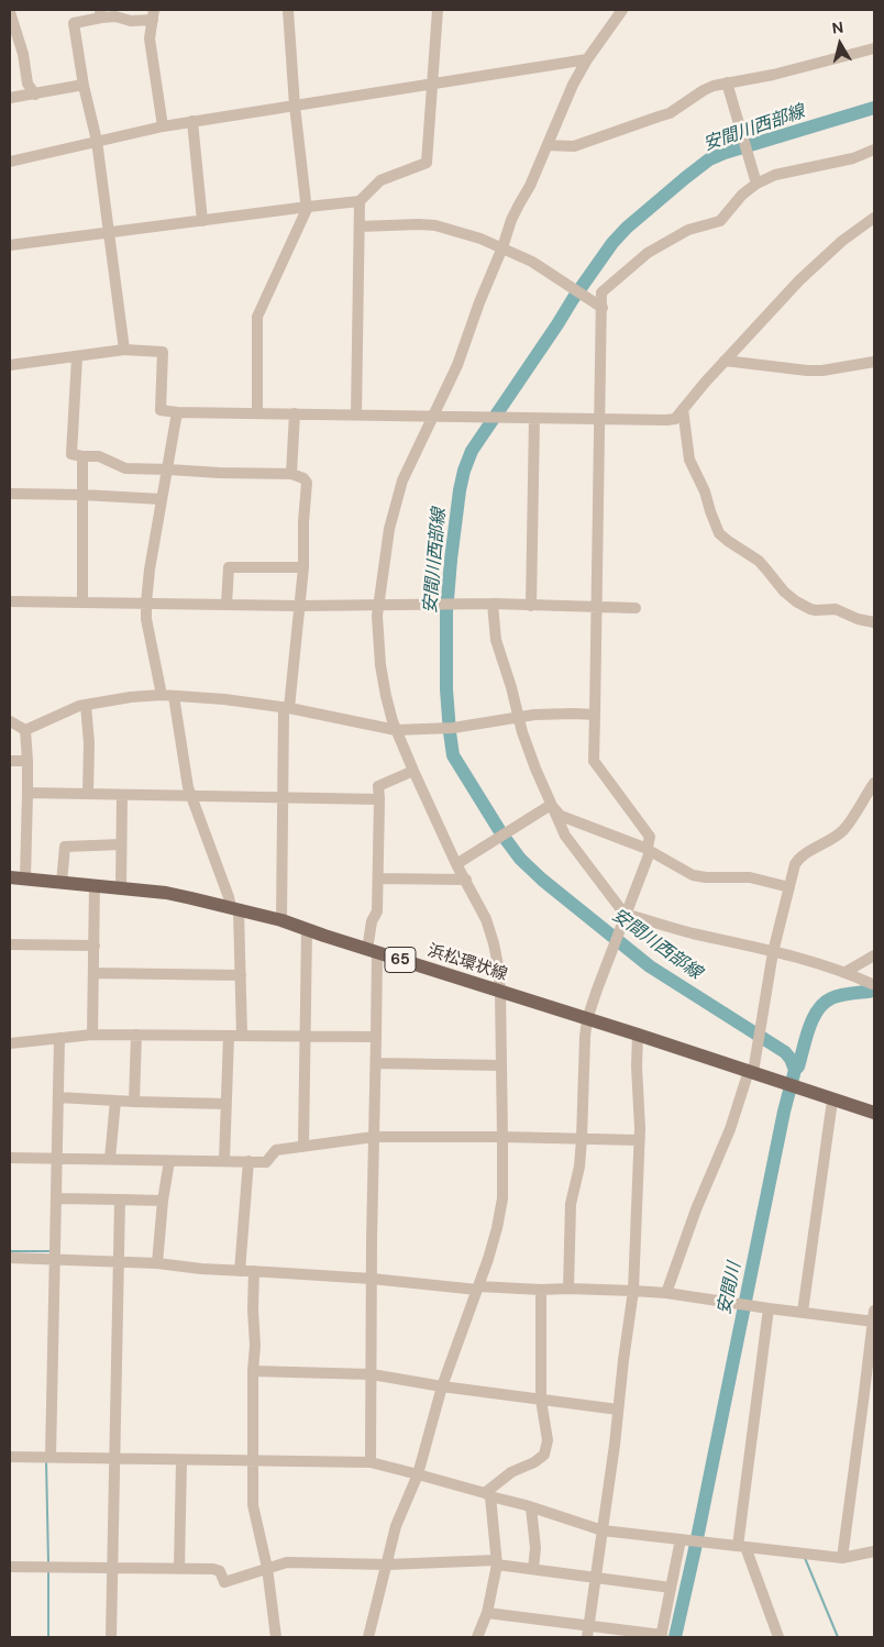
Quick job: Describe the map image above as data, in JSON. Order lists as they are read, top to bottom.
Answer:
{
  "streets": {
    "main road": ["65", "浜松環状線"]
  },
  "water": ["安間川西部線", "安間川"],
  "north": "top"
}
